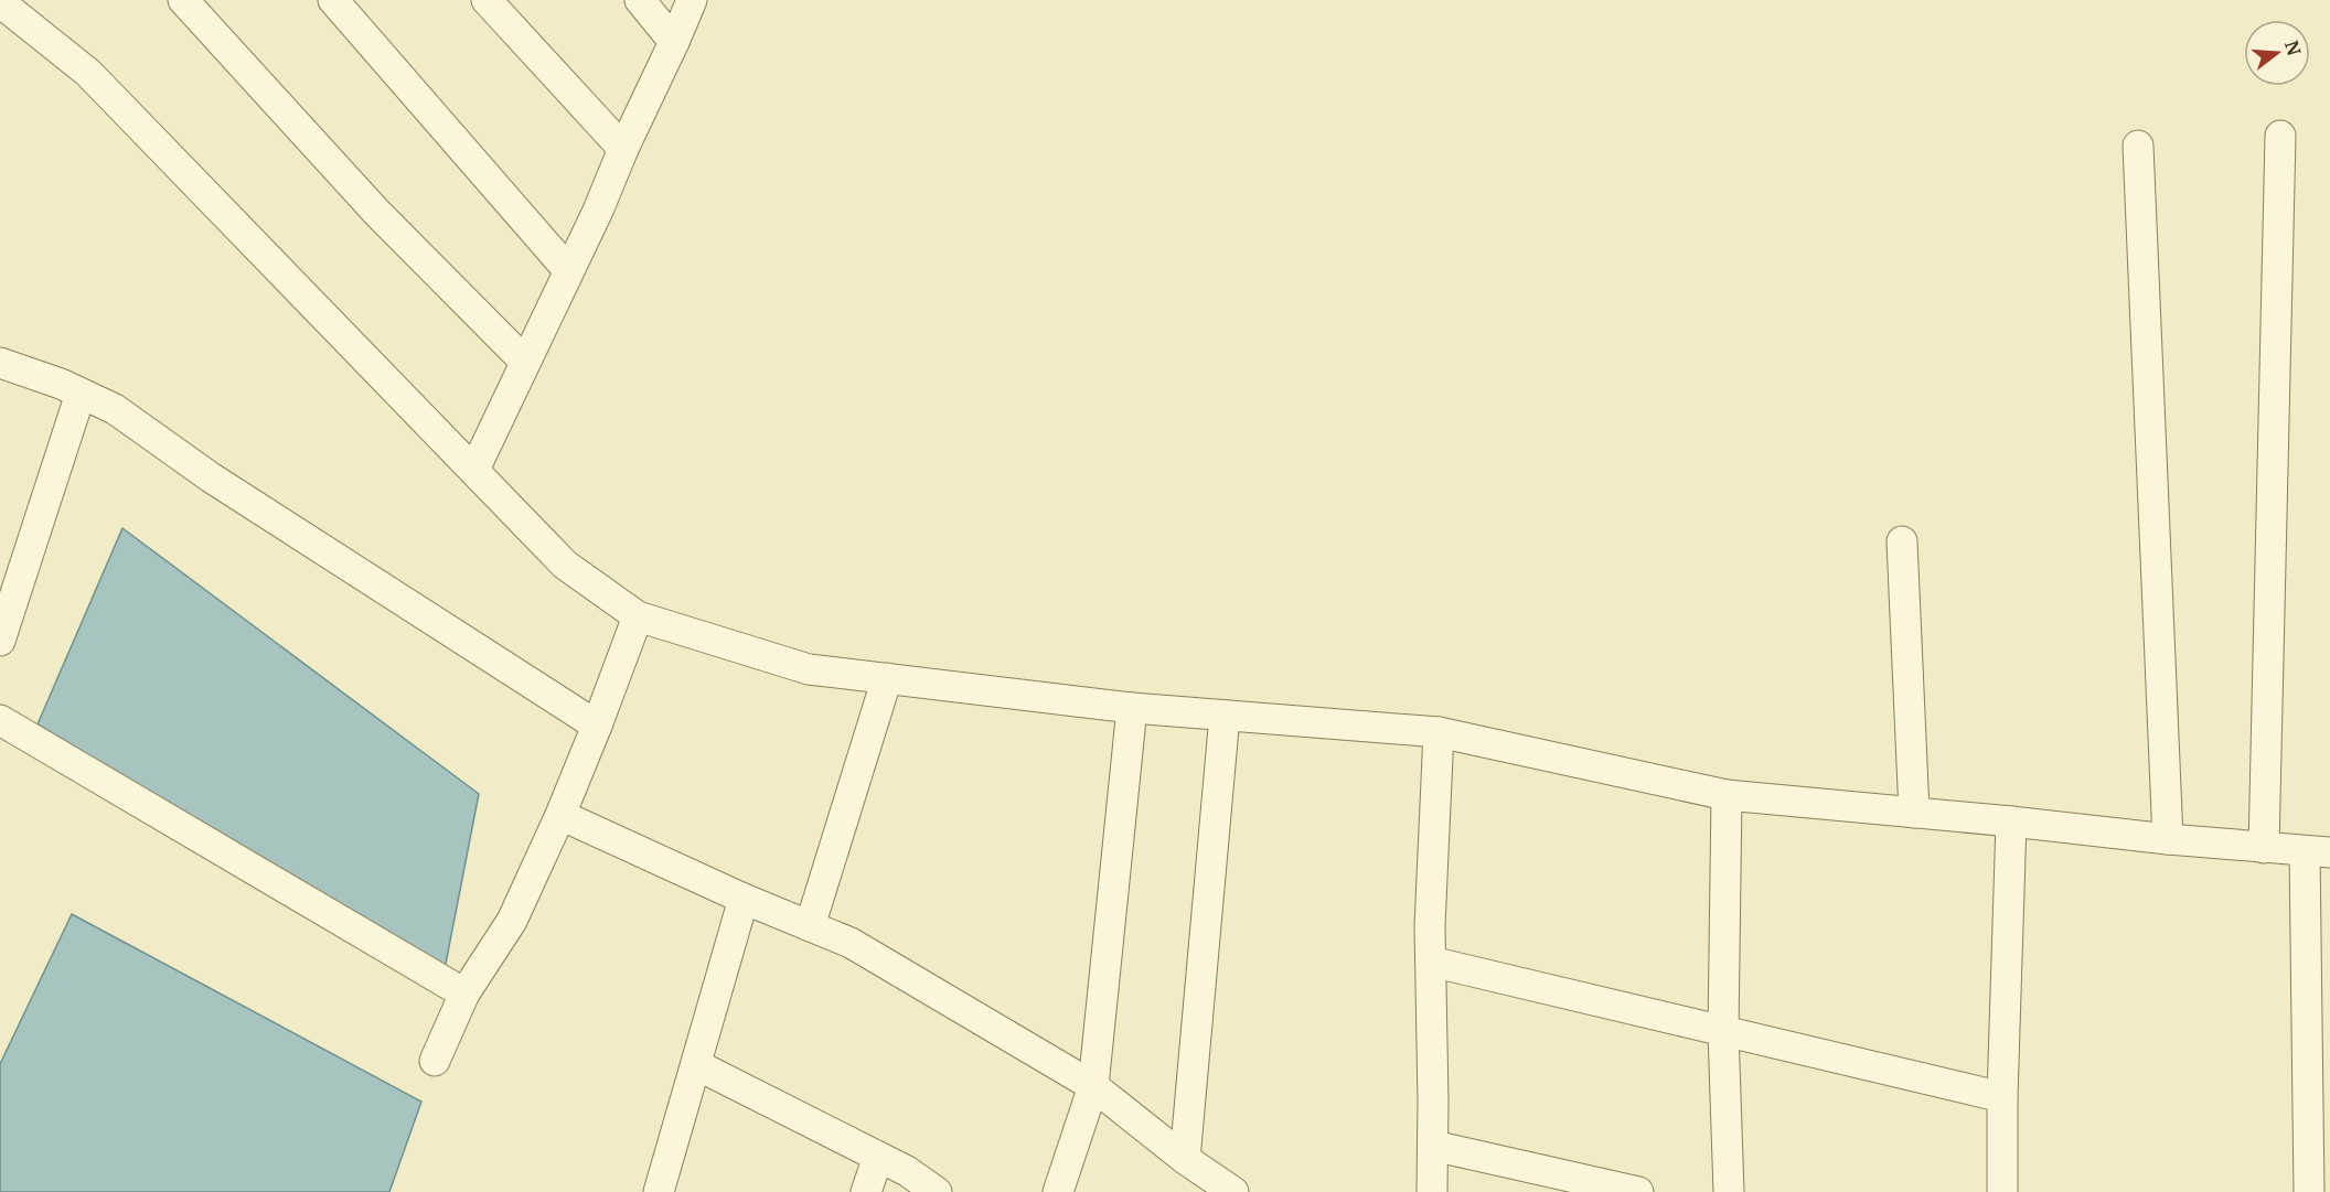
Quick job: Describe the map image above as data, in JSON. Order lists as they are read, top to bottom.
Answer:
{
  "north": "right"
}
